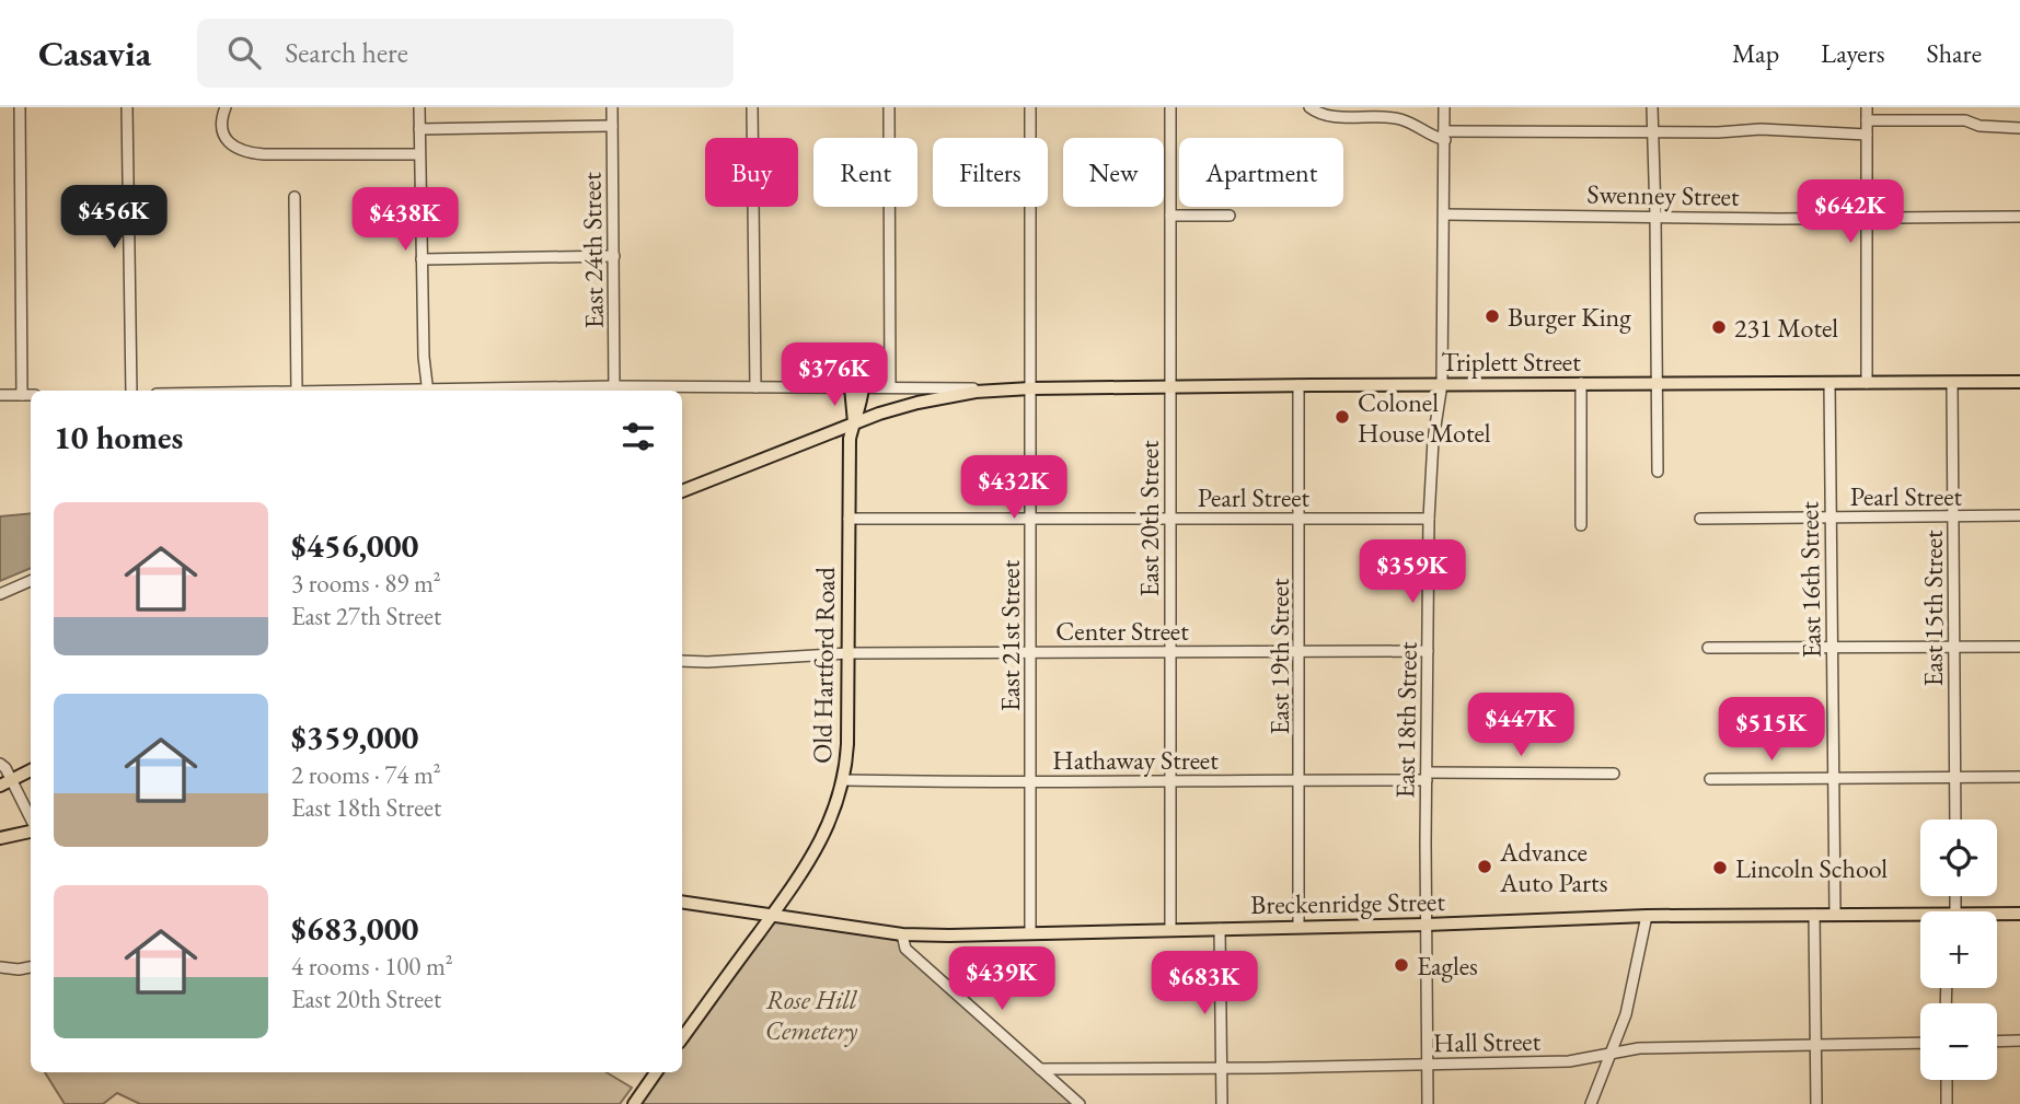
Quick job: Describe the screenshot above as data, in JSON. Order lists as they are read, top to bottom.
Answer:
{
  "streets": {
    "main road": ["Triplett Street", "Old Hartford Road", "Breckenridge Street"],
    "street": [
      "Swenney Street",
      "East 24th Street",
      "Pearl Street",
      "East 20th Street",
      "East 16th Street",
      "East 15th Street",
      "Center Street",
      "East 21st Street",
      "East 19th Street",
      "East 18th Street",
      "Hathaway Street",
      "Hall Street"
    ]
  },
  "crossings": [
    ["Swenney Street", "East 18th Street"],
    ["Triplett Street", "East 20th Street"],
    ["Triplett Street", "East 16th Street"],
    ["Triplett Street", "East 15th Street"],
    ["Triplett Street", "East 21st Street"],
    ["Triplett Street", "East 19th Street"],
    ["Triplett Street", "Old Hartford Road"],
    ["Triplett Street", "East 18th Street"],
    ["Pearl Street", "East 20th Street"],
    ["Pearl Street", "East 16th Street"],
    ["Pearl Street", "East 15th Street"],
    ["Pearl Street", "East 21st Street"],
    ["Pearl Street", "East 19th Street"],
    ["Pearl Street", "Old Hartford Road"],
    ["Pearl Street", "East 18th Street"],
    ["East 20th Street", "Center Street"],
    ["East 20th Street", "Hathaway Street"],
    ["East 20th Street", "Breckenridge Street"],
    ["East 16th Street", "Breckenridge Street"],
    ["Center Street", "East 21st Street"],
    ["Center Street", "East 19th Street"],
    ["Center Street", "Old Hartford Road"],
    ["Center Street", "East 18th Street"],
    ["East 21st Street", "Hathaway Street"],
    ["East 21st Street", "Breckenridge Street"],
    ["East 19th Street", "Hathaway Street"],
    ["East 19th Street", "Breckenridge Street"],
    ["Old Hartford Road", "Hathaway Street"],
    ["Old Hartford Road", "Breckenridge Street"],
    ["East 18th Street", "Hathaway Street"],
    ["East 18th Street", "Breckenridge Street"],
    ["East 18th Street", "Hall Street"]
  ],
  "parks": ["Rose Hill Cemetery"],
  "places": [
    "Burger King",
    "231 Motel",
    "Colonel House Motel",
    "Advance Auto Parts",
    "Lincoln School",
    "Eagles"
  ],
  "page": {
    "header": "Casavia",
    "search": "Search here",
    "nav": ["Map", "Layers", "Share"],
    "chip": [
      "Buy",
      "Rent",
      "Filters",
      "New",
      "Apartment"
    ],
    "price": [
      "$642K",
      "$456K",
      "$438K",
      "$376K",
      "$432K",
      "$359K",
      "$447K",
      "$515K",
      "$439K",
      "$683K"
    ],
    "heading": "10 homes",
    "list": [
      {
        "name": "$456,000",
        "note": "3 rooms · 89 m² · East 27th Street"
      },
      {
        "name": "$359,000",
        "note": "2 rooms · 74 m² · East 18th Street"
      },
      {
        "name": "$683,000",
        "note": "4 rooms · 100 m² · East 20th Street"
      }
    ],
    "map_buttons": ["+", "−"]
  }
}
